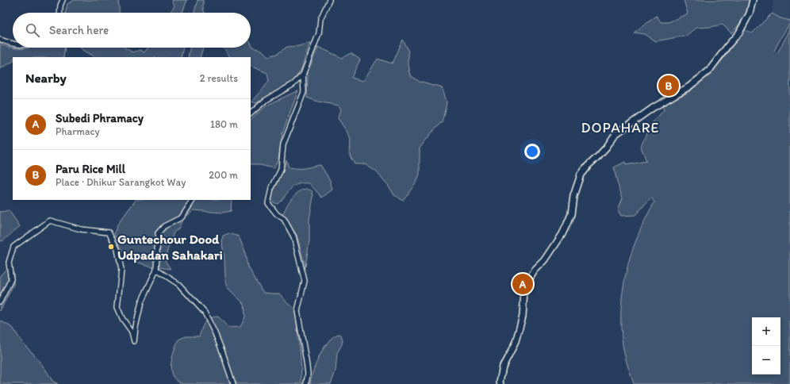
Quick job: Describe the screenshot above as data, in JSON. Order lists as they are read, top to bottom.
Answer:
{
  "districts": ["DOPAHARE"],
  "places": ["Guntechour Dood Udpadan Sahakari"],
  "page": {
    "search": "Search here",
    "heading": ["Nearby", "2 results"],
    "pins": ["B", "A"],
    "list": [
      {
        "mark": "A",
        "name": "Subedi Phramacy",
        "note": "Pharmacy",
        "value": "180 m"
      },
      {
        "mark": "B",
        "name": "Paru Rice Mill",
        "note": "Place · Dhikur Sarangkot Way",
        "value": "200 m"
      }
    ],
    "map_buttons": ["+", "−"]
  }
}
